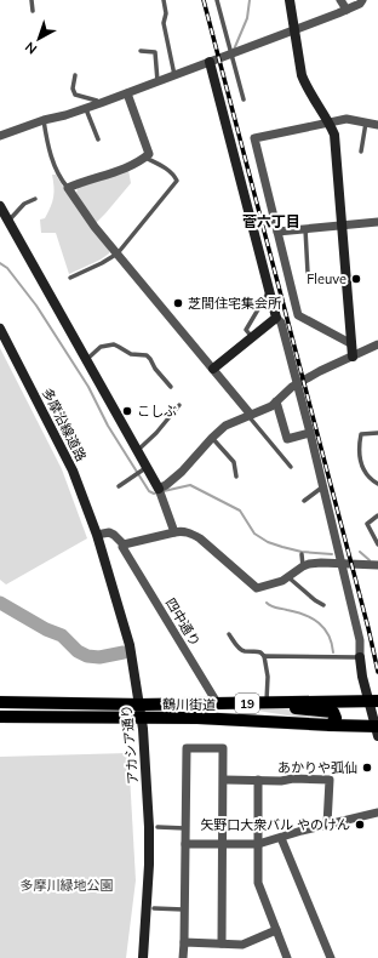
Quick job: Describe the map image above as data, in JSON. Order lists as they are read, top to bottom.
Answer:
{
  "streets": {
    "main road": ["19", "鶴川街道"],
    "street": ["多摩沿線道路", "四中通り", "アカシア通り"]
  },
  "crossings": [
    ["多摩沿線道路", "アカシア通り"],
    ["四中通り", "19"],
    ["四中通り", "鶴川街道"],
    ["19", "鶴川街道"],
    ["鶴川街道", "アカシア通り"]
  ],
  "districts": ["菅六丁目"],
  "parks": ["多摩川緑地公園"],
  "places": [
    "Fleuve",
    "芝間住宅集会所",
    "こしぶ",
    "あかりや弧仙",
    "矢野口大衆バル やのけん"
  ],
  "north": "bottom left"
}
